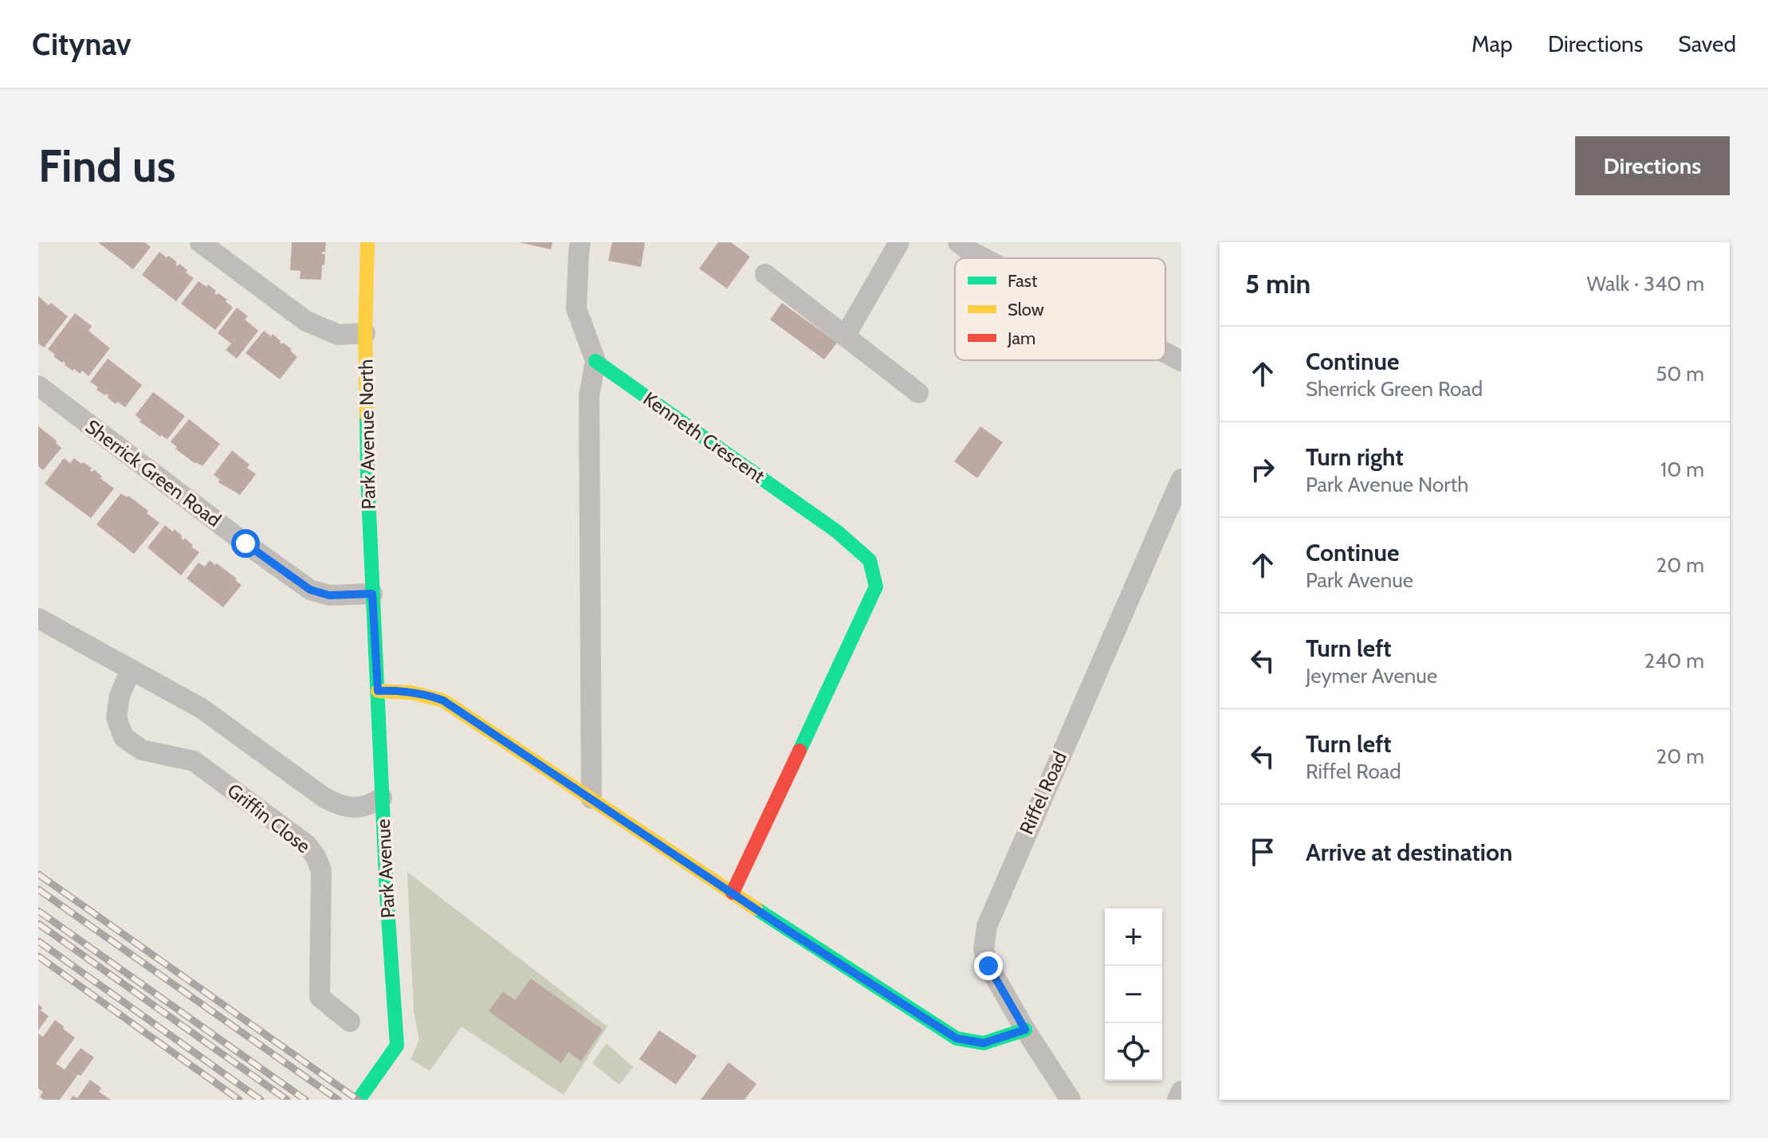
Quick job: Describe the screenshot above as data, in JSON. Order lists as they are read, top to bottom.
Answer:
{
  "streets": {
    "street": [
      "Park Avenue North",
      "Kenneth Crescent",
      "Sherrick Green Road",
      "Riffel Road",
      "Griffin Close",
      "Park Avenue"
    ]
  },
  "crossings": [
    ["Park Avenue North", "Sherrick Green Road"],
    ["Park Avenue North", "Park Avenue"]
  ],
  "legend": ["Fast", "Slow", "Jam"],
  "page": {
    "header": "Citynav",
    "nav": ["Map", "Directions", "Saved"],
    "buttons": "Directions",
    "title": "Find us",
    "heading": ["5 min", "Walk · 340 m"],
    "list": [
      ["Continue", "Sherrick Green Road", "50 m"],
      ["Turn right", "Park Avenue North", "10 m"],
      ["Continue", "Park Avenue", "20 m"],
      ["Turn left", "Jeymer Avenue", "240 m"],
      ["Turn left", "Riffel Road", "20 m"],
      "Arrive at destination"
    ],
    "map_buttons": ["+", "−"]
  }
}
